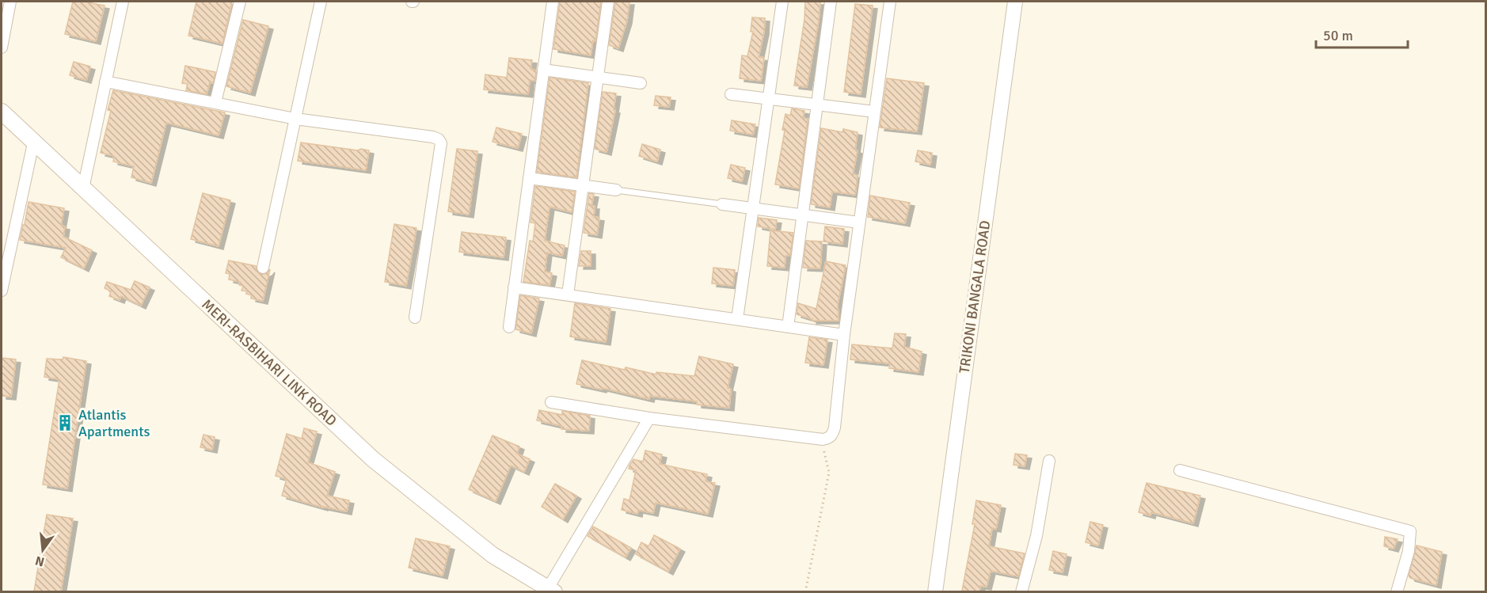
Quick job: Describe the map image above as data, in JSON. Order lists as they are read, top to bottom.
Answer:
{
  "streets": {
    "main road": ["MERI-RASBIHARI LINK ROAD"],
    "street": ["TRIKONI BANGALA ROAD"]
  },
  "places": {
    "building": ["Atlantis Apartments"]
  },
  "scale_bar": "50 m",
  "north": "bottom"
}
